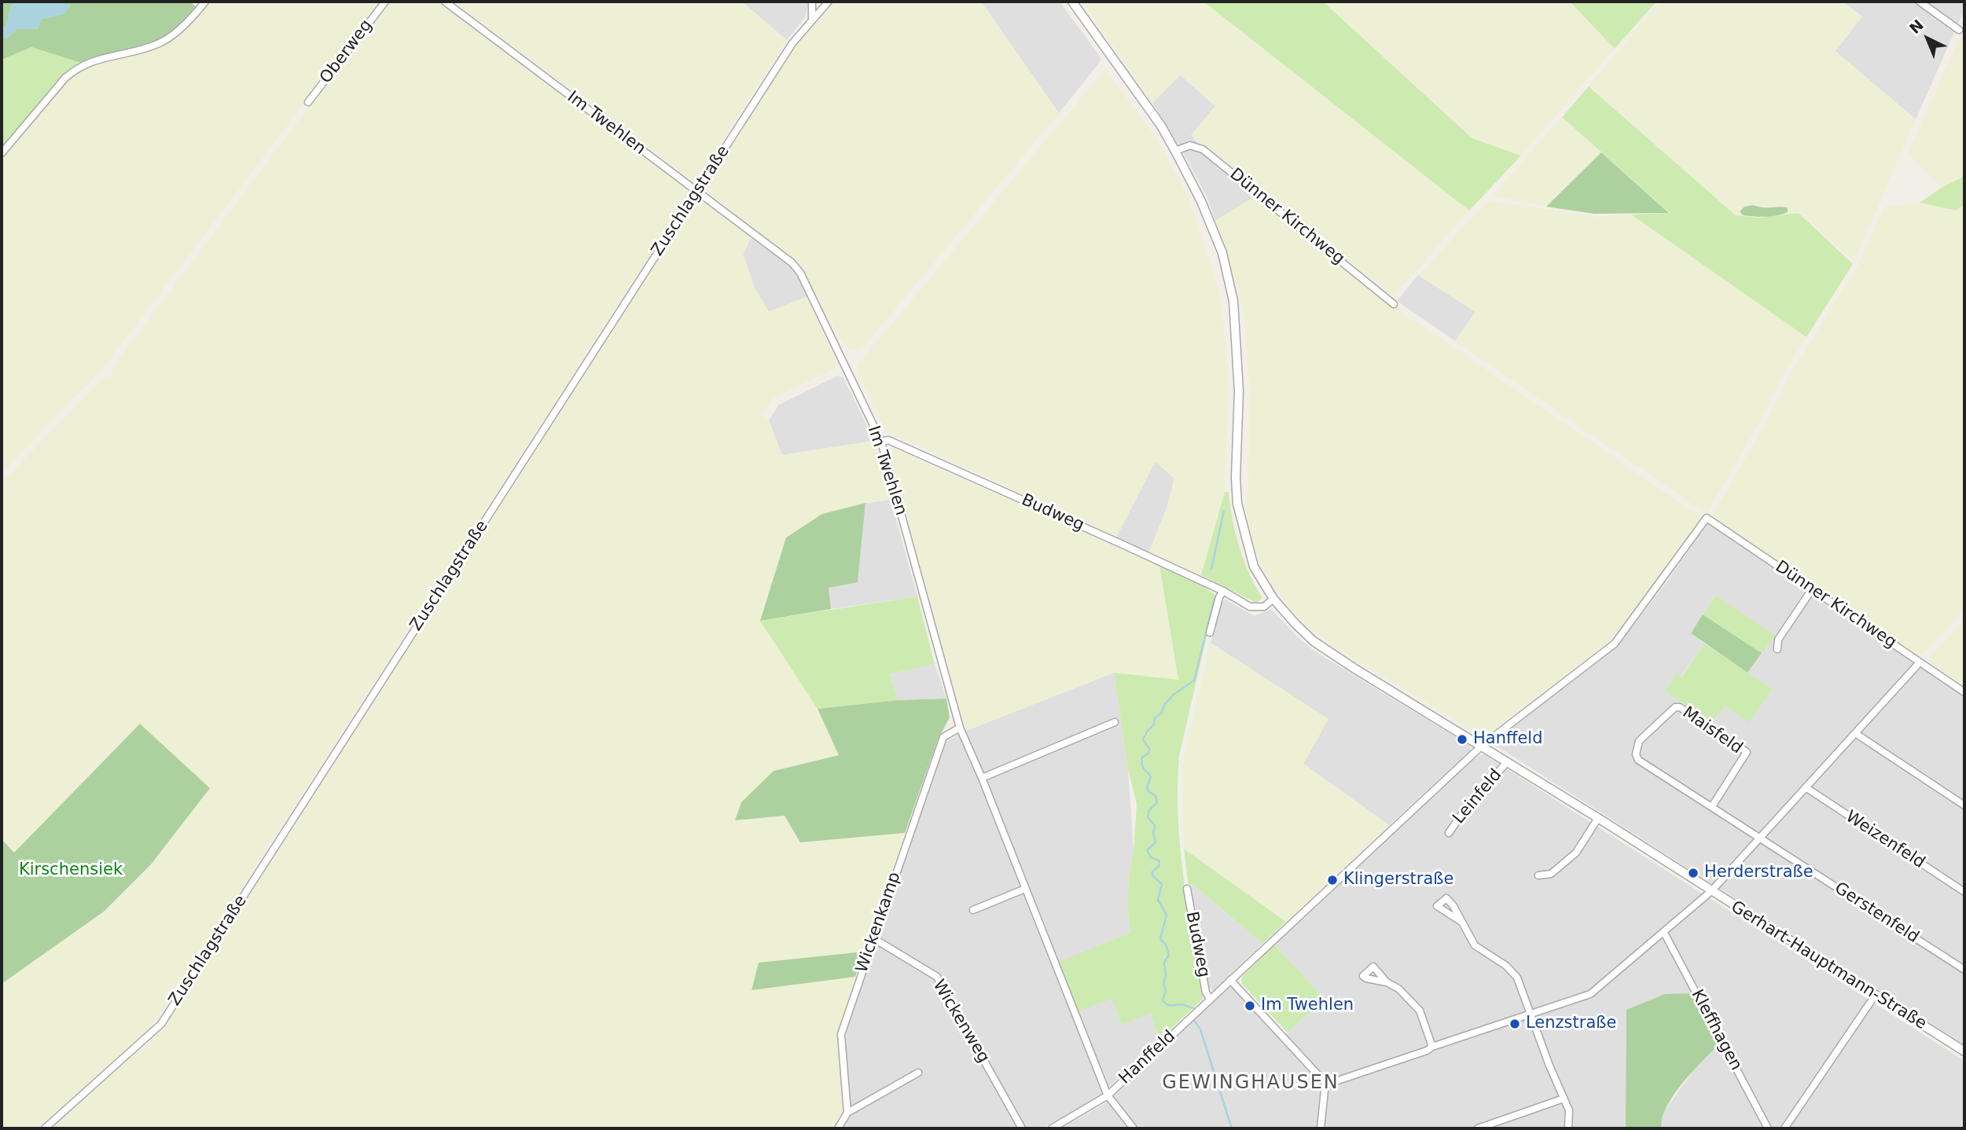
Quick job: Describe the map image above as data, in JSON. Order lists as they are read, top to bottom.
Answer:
{
  "streets": {
    "street": [
      "Oberweg",
      "Im Twehlen",
      "Zuschlagstraße",
      "Dünner Kirchweg",
      "Budweg",
      "Maisfeld",
      "Leinfeld",
      "Weizenfeld",
      "Gerstenfeld",
      "Wickenkamp",
      "Gerhart-Hauptmann-Straße",
      "Wickenweg",
      "Kleffhagen",
      "Hanffeld"
    ]
  },
  "crossings": [
    ["Im Twehlen", "Zuschlagstraße"],
    ["Im Twehlen", "Budweg"],
    ["Im Twehlen", "Wickenkamp"],
    ["Im Twehlen", "Hanffeld"],
    ["Dünner Kirchweg", "Gerhart-Hauptmann-Straße"],
    ["Dünner Kirchweg", "Hanffeld"],
    ["Budweg", "Gerhart-Hauptmann-Straße"],
    ["Budweg", "Hanffeld"],
    ["Maisfeld", "Gerstenfeld"],
    ["Leinfeld", "Gerhart-Hauptmann-Straße"],
    ["Wickenkamp", "Wickenweg"],
    ["Gerhart-Hauptmann-Straße", "Hanffeld"]
  ],
  "districts": ["GEWINGHAUSEN"],
  "parks": ["Kirschensiek"],
  "places": [
    "Hanffeld",
    "Herderstraße",
    "Klingerstraße",
    "Im Twehlen",
    "Lenzstraße"
  ],
  "north": "top left"
}
